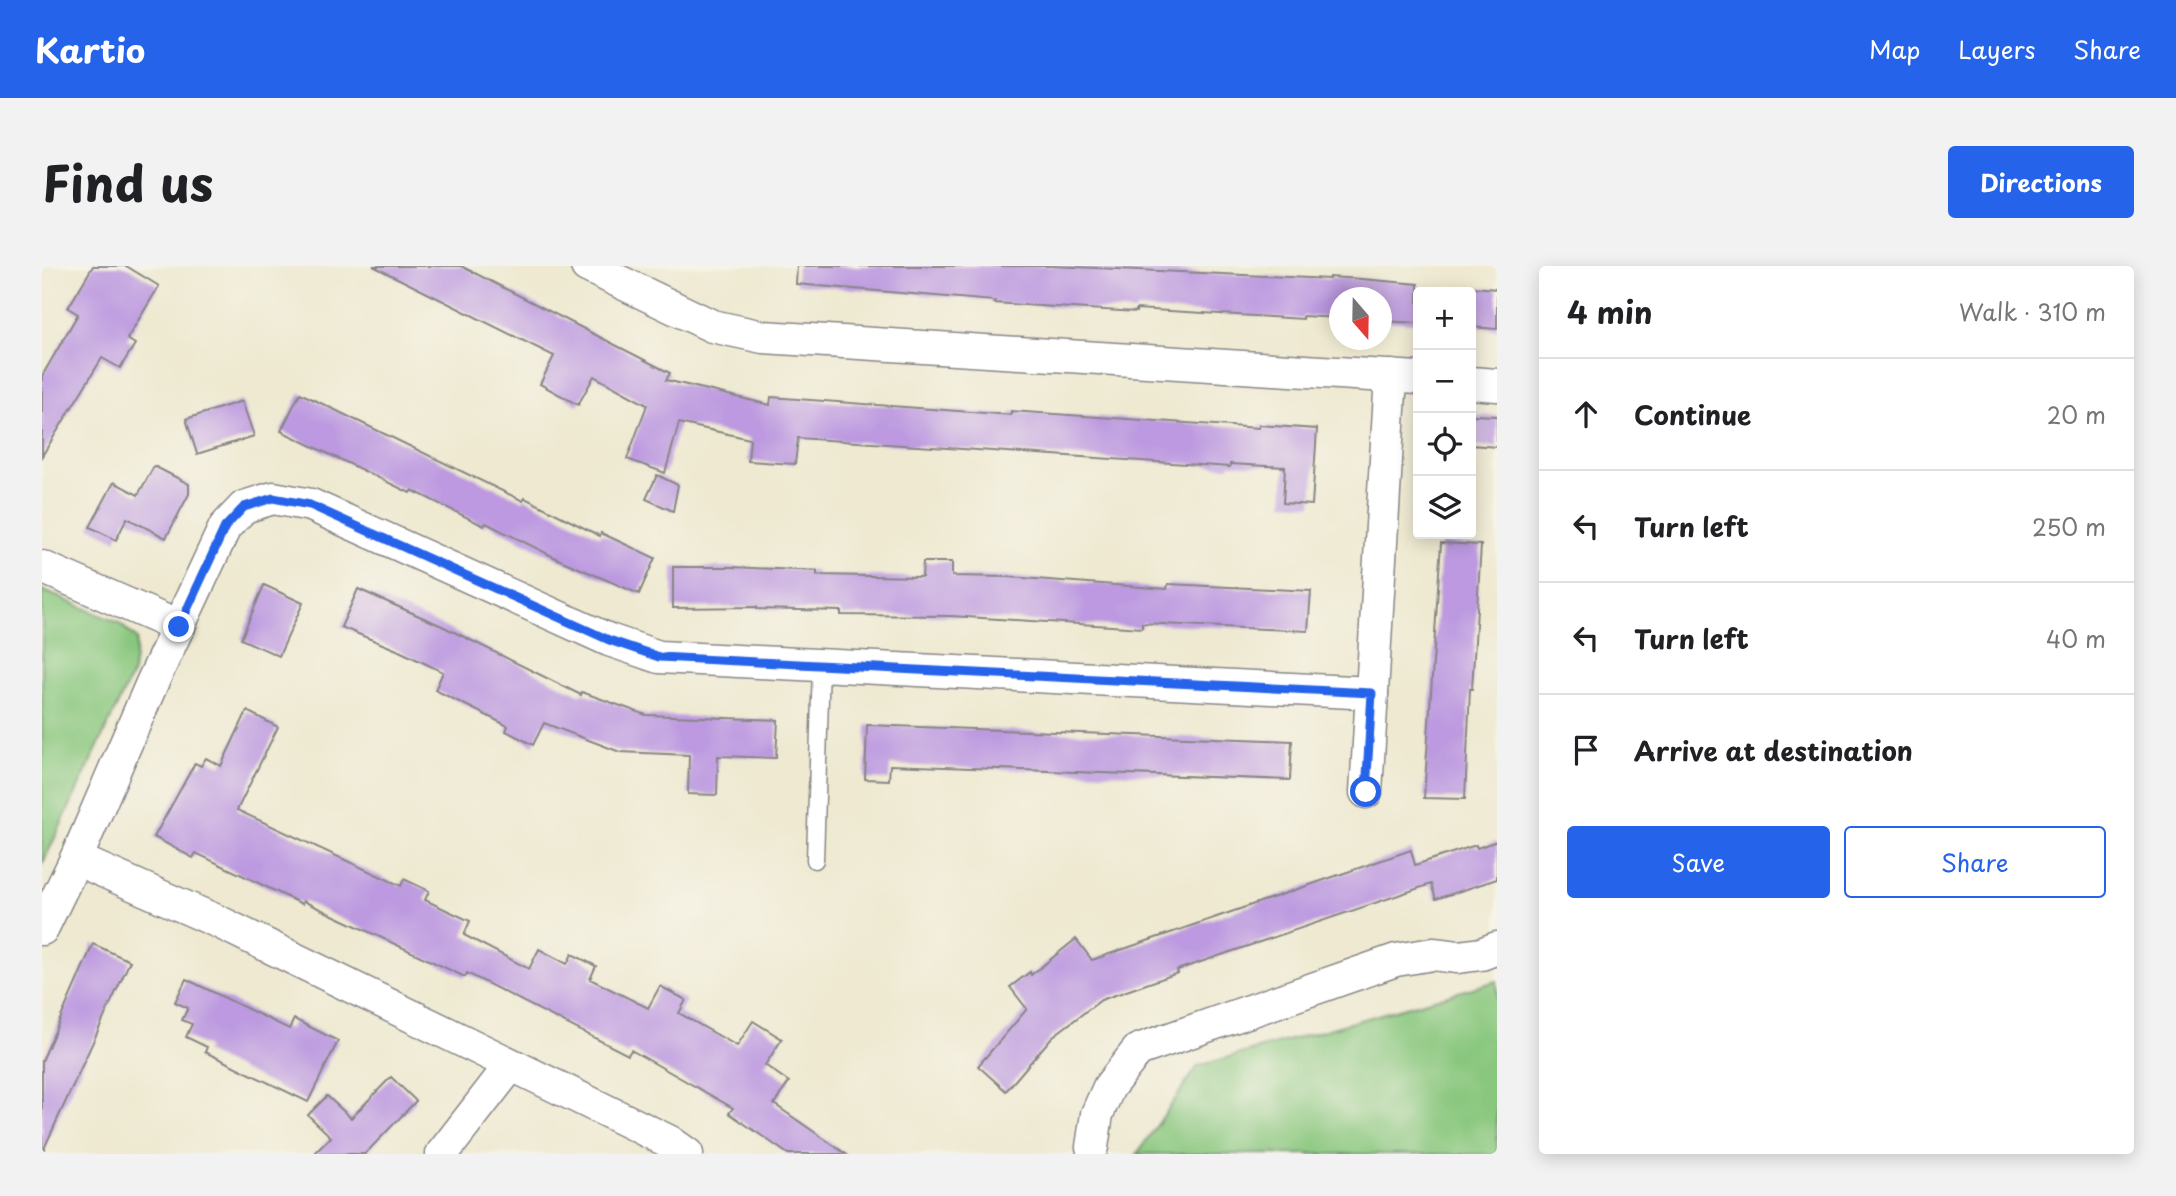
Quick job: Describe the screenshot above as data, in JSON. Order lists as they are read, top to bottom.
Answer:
{
  "north": "bottom",
  "page": {
    "header": "Kartio",
    "nav": ["Map", "Layers", "Share"],
    "title": "Find us",
    "buttons": [
      "Directions",
      ["Save", "Share"]
    ],
    "heading": ["4 min", "Walk · 310 m"],
    "map_buttons": ["+", "−"],
    "list": [
      ["Continue", "20 m"],
      ["Turn left", "250 m"],
      ["Turn left", "40 m"],
      "Arrive at destination"
    ]
  }
}
